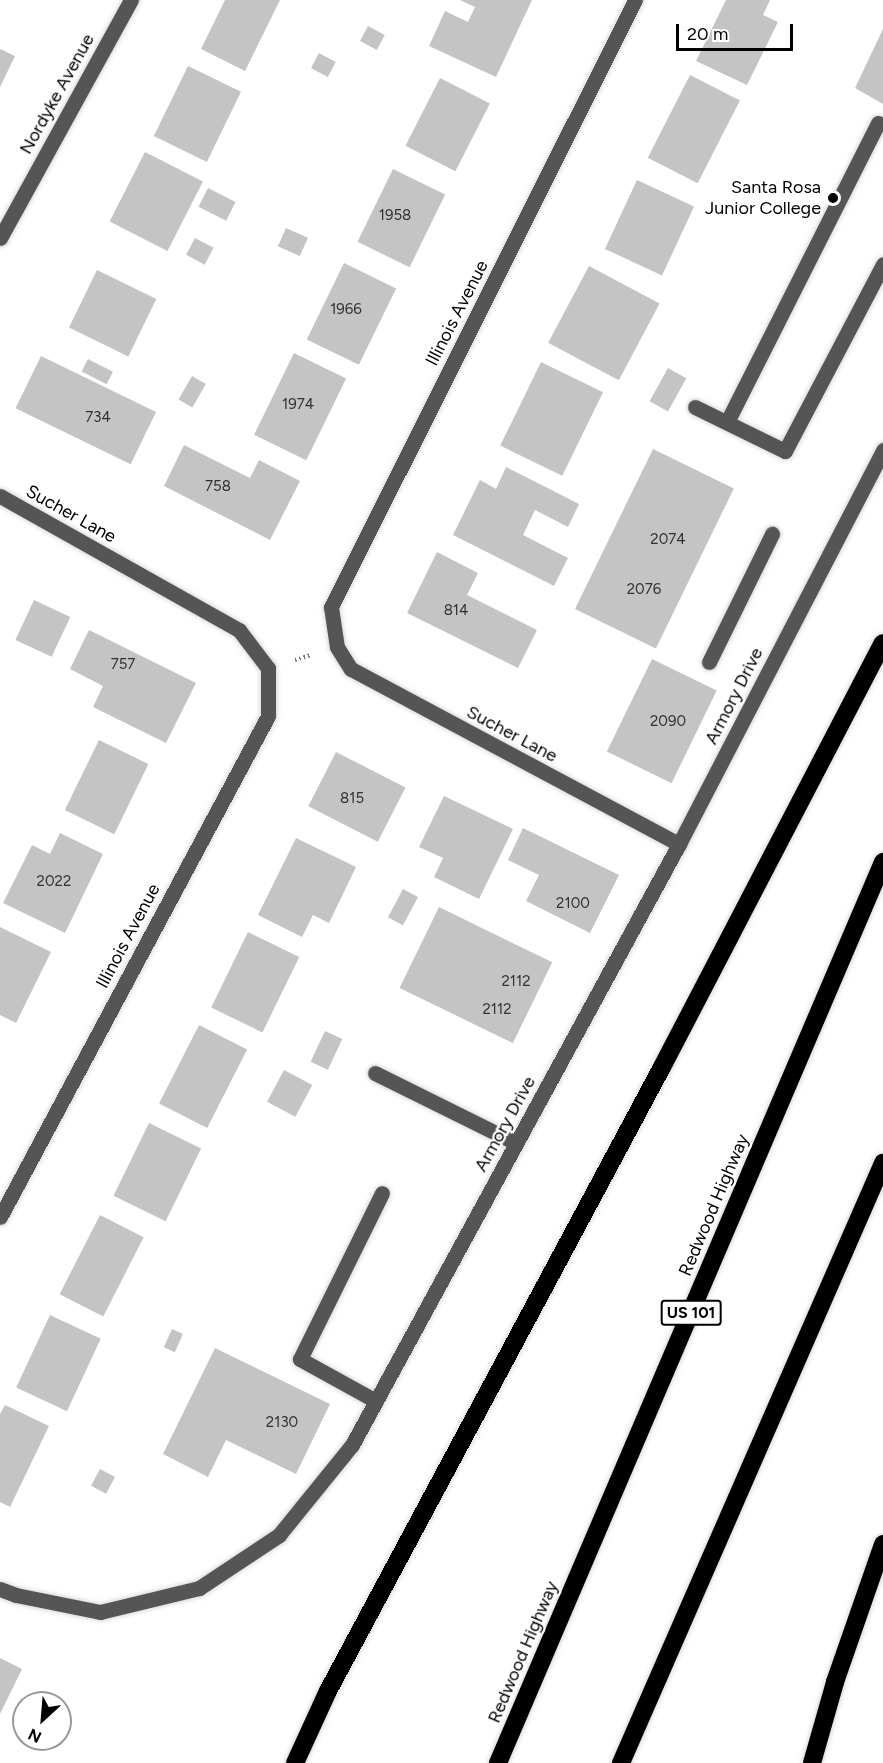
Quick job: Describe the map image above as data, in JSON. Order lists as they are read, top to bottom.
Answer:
{
  "streets": {
    "highway": ["Redwood Highway", "US 101"],
    "street": [
      "Nordyke Avenue",
      "Illinois Avenue",
      "Sucher Lane",
      "Armory Drive"
    ]
  },
  "crossings": [
    ["Illinois Avenue", "Sucher Lane"],
    ["Sucher Lane", "Armory Drive"]
  ],
  "places": ["Santa Rosa Junior College"],
  "house_numbers": [
    "1958",
    "1966",
    "1974",
    "734",
    "758",
    "2074",
    "2076",
    "814",
    "757",
    "2090",
    "815",
    "2022",
    "2100",
    "2112",
    "2112",
    "2130"
  ],
  "scale_bar": "20 m",
  "north": "bottom left"
}
